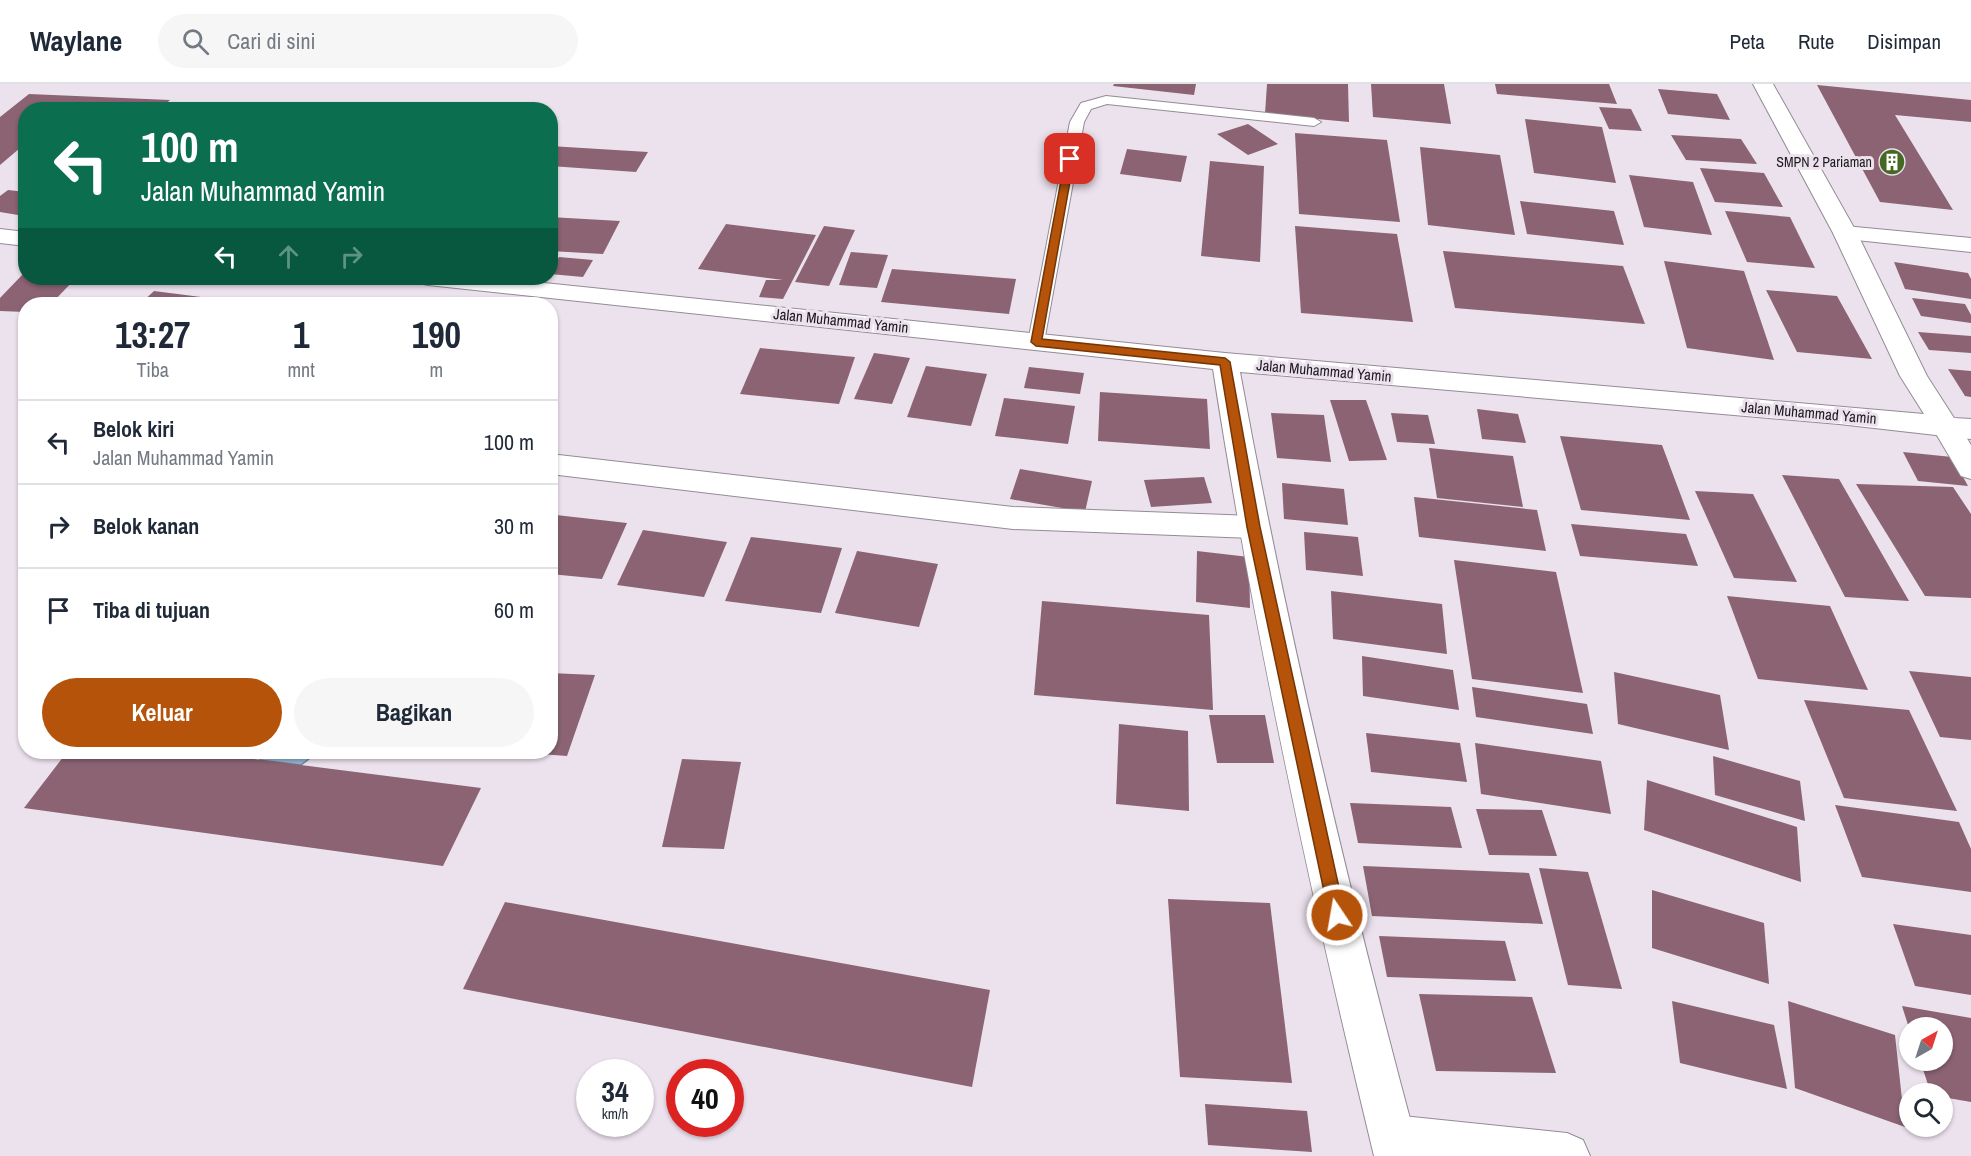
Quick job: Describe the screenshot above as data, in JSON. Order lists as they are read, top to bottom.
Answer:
{
  "streets": {
    "street": ["Jalan Muhammad Yamin"]
  },
  "places": {
    "building": ["SMPN 2 Pariaman"]
  },
  "north": "top right",
  "page": {
    "header": "Waylane",
    "search": "Cari di sini",
    "nav": ["Peta", "Rute", "Disimpan"],
    "turn": ["100 m", "Jalan Muhammad Yamin"],
    "eta": [
      "13:27",
      "Tiba",
      "1",
      "mnt",
      "190",
      "m"
    ],
    "list": [
      {
        "name": "Belok kiri",
        "note": "Jalan Muhammad Yamin",
        "value": "100 m"
      },
      {
        "name": "Belok kanan",
        "value": "30 m"
      },
      {
        "name": "Tiba di tujuan",
        "value": "60 m"
      }
    ],
    "buttons": ["Keluar", "Bagikan"],
    "speed": "34 km/h",
    "limit": "40"
  }
}
